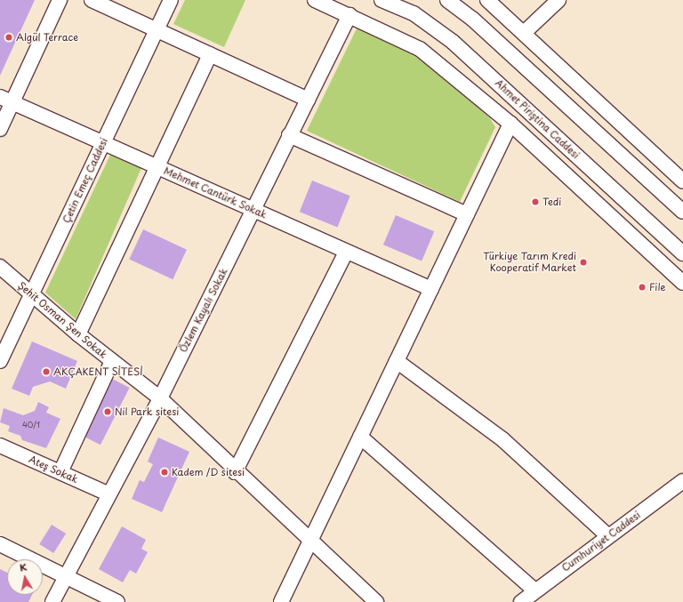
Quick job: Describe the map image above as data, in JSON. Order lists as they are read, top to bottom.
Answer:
{
  "streets": {
    "street": [
      "Ahmet Piriştina Caddesi",
      "Çetin Emeç Caddesi",
      "Mehmet Cantürk Sokak",
      "Özlem Kayalı Sokak",
      "Şehit Osman Şen Sokak",
      "Ateş Sokak",
      "Cumhuriyet Caddesi"
    ]
  },
  "crossings": [
    ["Çetin Emeç Caddesi", "Mehmet Cantürk Sokak"],
    ["Çetin Emeç Caddesi", "Şehit Osman Şen Sokak"],
    ["Mehmet Cantürk Sokak", "Özlem Kayalı Sokak"],
    ["Özlem Kayalı Sokak", "Şehit Osman Şen Sokak"],
    ["Özlem Kayalı Sokak", "Ateş Sokak"]
  ],
  "places": [
    "Algül Terrace",
    "Tedi",
    "Türkiye Tarım Kredi Kooperatif Market",
    "File",
    "AKÇAKENT SİTESİ",
    "Nil Park sitesi",
    "Kadem /D sitesi"
  ],
  "house_numbers": ["40/1"],
  "north": "top"
}
